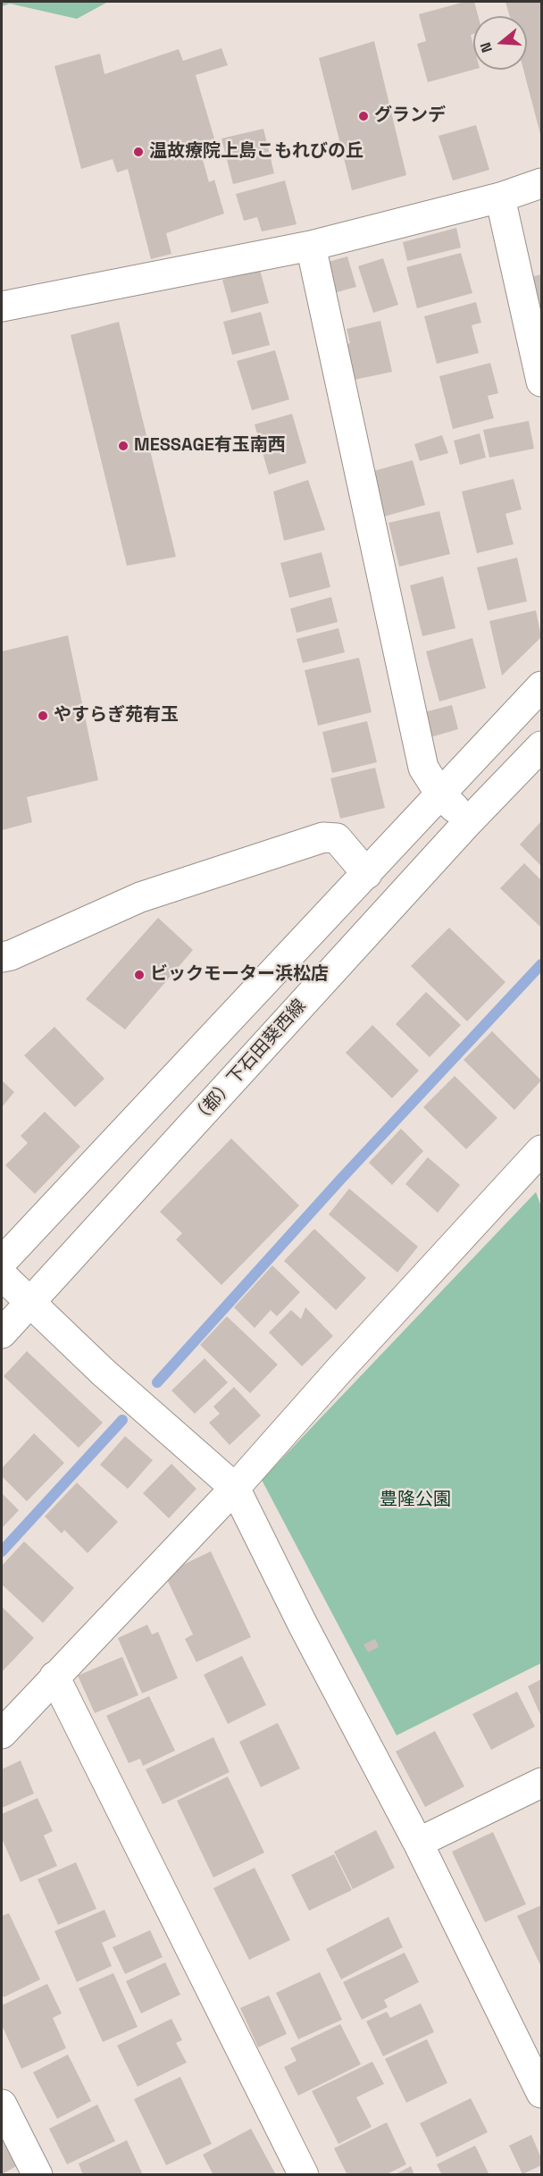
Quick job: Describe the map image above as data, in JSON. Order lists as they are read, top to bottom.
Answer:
{
  "streets": {
    "street": ["（都）下石田葵西線"]
  },
  "parks": ["豊隆公園"],
  "places": [
    "グランデ",
    "温故療院上島こもれびの丘",
    "MESSAGE有玉南西",
    "やすらぎ苑有玉",
    "ビックモーター浜松店"
  ],
  "north": "left"
}
